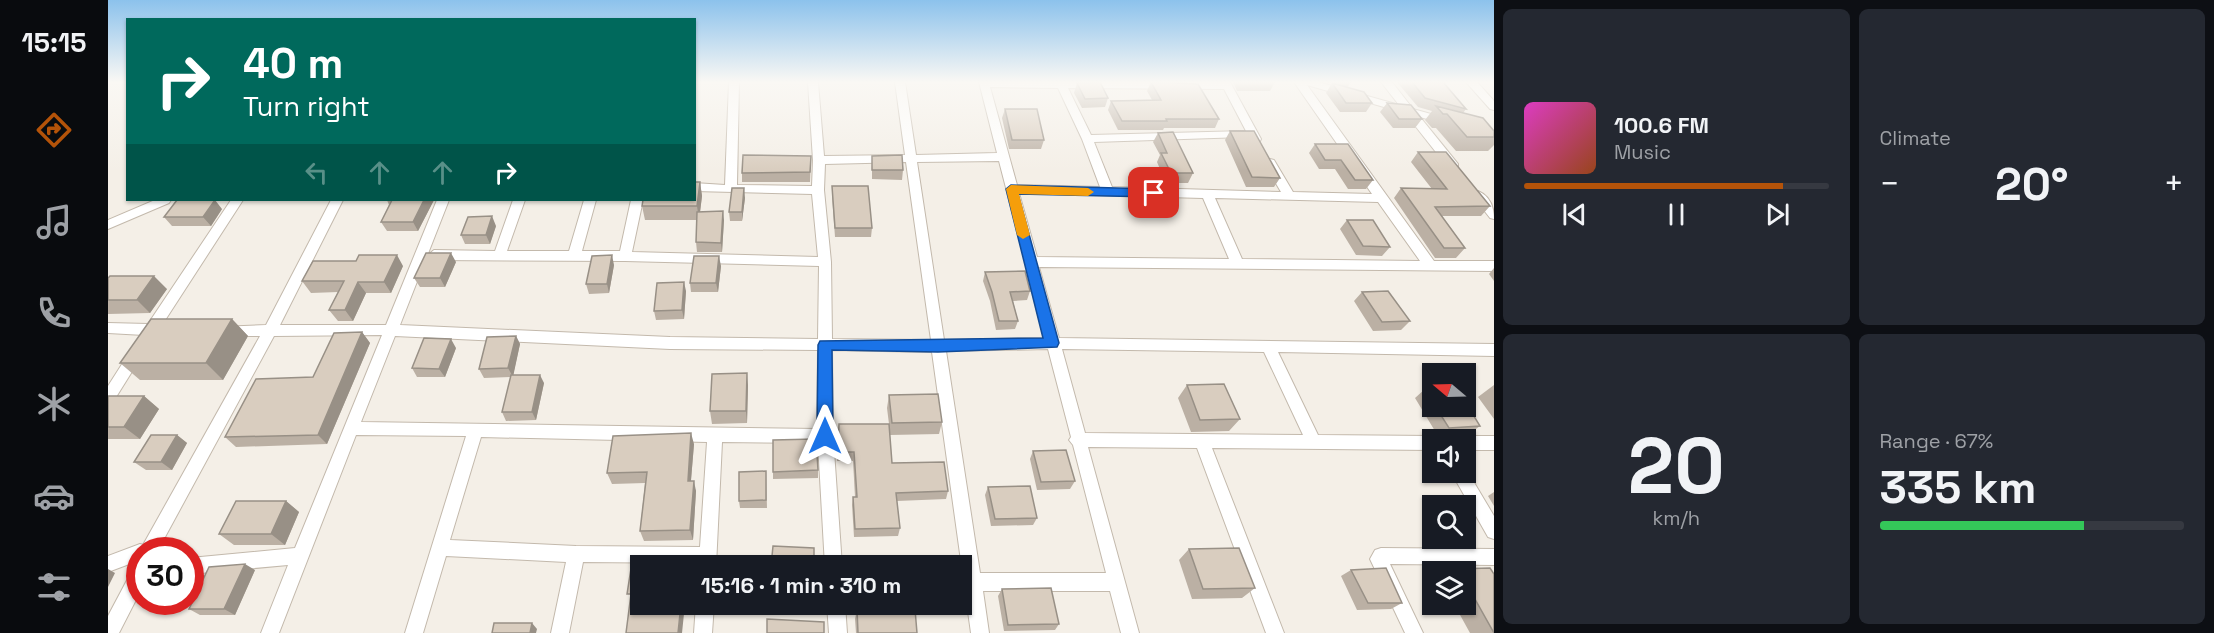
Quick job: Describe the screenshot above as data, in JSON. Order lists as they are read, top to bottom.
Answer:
{
  "north": "left",
  "page": {
    "tabs": "15:15",
    "tile": [
      "Climate",
      ["20", "km/h"],
      ["Range · 67%", "335 km"]
    ],
    "turn": ["40 m", "Turn right"],
    "song": ["100.6 FM", "Music"],
    "heat": ["−", "20°", "+"],
    "limit": "30",
    "trip": "15:16 · 1 min · 310 m"
  }
}
